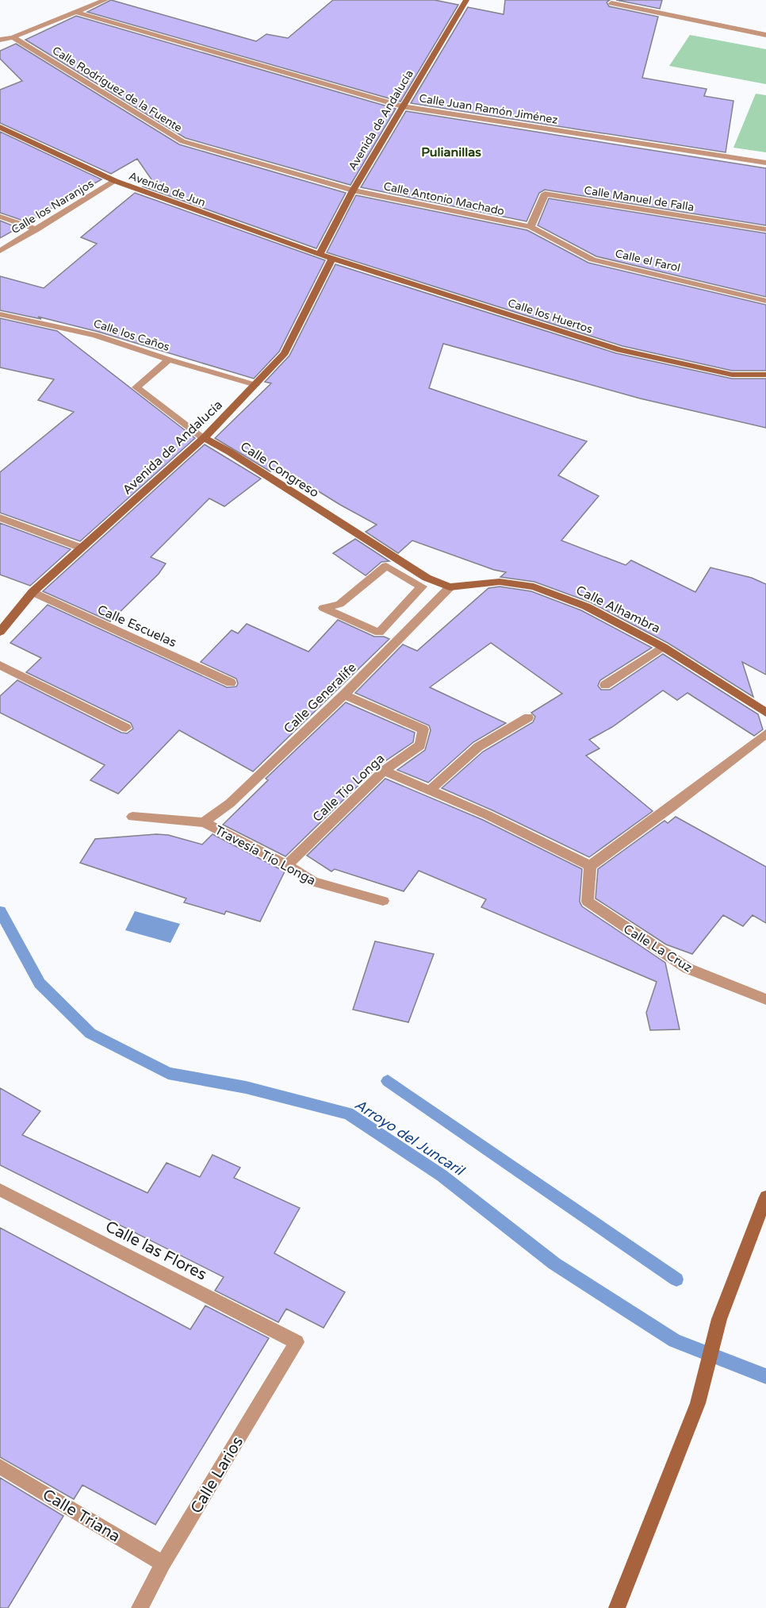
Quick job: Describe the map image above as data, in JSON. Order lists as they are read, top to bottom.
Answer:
{
  "streets": {
    "street": [
      "Calle Rodríguez de la Fuente",
      "Calle Juan Ramón Jiménez",
      "Avenida de Andalucía",
      "Avenida de Jun",
      "Calle Antonio Machado",
      "Calle Manuel de Falla",
      "Calle los Naranjos",
      "Calle el Farol",
      "Calle los Huertos",
      "Calle los Caños",
      "Calle Congreso",
      "Calle Alhambra",
      "Calle Escuelas",
      "Calle Generalife",
      "Calle Tío Longa",
      "Travesía Tío Longa",
      "Calle La Cruz",
      "Calle las Flores",
      "Calle Larios",
      "Calle Triana"
    ]
  },
  "crossings": [
    ["Calle Rodríguez de la Fuente", "Avenida de Andalucía"],
    ["Calle Rodríguez de la Fuente", "Calle Antonio Machado"],
    ["Calle Juan Ramón Jiménez", "Avenida de Andalucía"],
    ["Avenida de Andalucía", "Avenida de Jun"],
    ["Avenida de Andalucía", "Calle Antonio Machado"],
    ["Avenida de Andalucía", "Calle los Huertos"],
    ["Avenida de Andalucía", "Calle los Caños"],
    ["Avenida de Andalucía", "Calle Congreso"],
    ["Avenida de Andalucía", "Calle Escuelas"],
    ["Avenida de Jun", "Calle los Naranjos"],
    ["Avenida de Jun", "Calle los Huertos"],
    ["Calle Antonio Machado", "Calle Manuel de Falla"],
    ["Calle Antonio Machado", "Calle el Farol"],
    ["Calle Manuel de Falla", "Calle el Farol"],
    ["Calle los Caños", "Calle Congreso"],
    ["Calle Congreso", "Calle Alhambra"],
    ["Calle Congreso", "Calle Generalife"],
    ["Calle Alhambra", "Calle Generalife"],
    ["Calle Generalife", "Calle Tío Longa"],
    ["Calle Generalife", "Travesía Tío Longa"],
    ["Calle Tío Longa", "Travesía Tío Longa"],
    ["Calle las Flores", "Calle Larios"],
    ["Calle Larios", "Calle Triana"]
  ],
  "districts": ["Pulianillas"],
  "water": ["Arroyo del Juncaril"]
}
